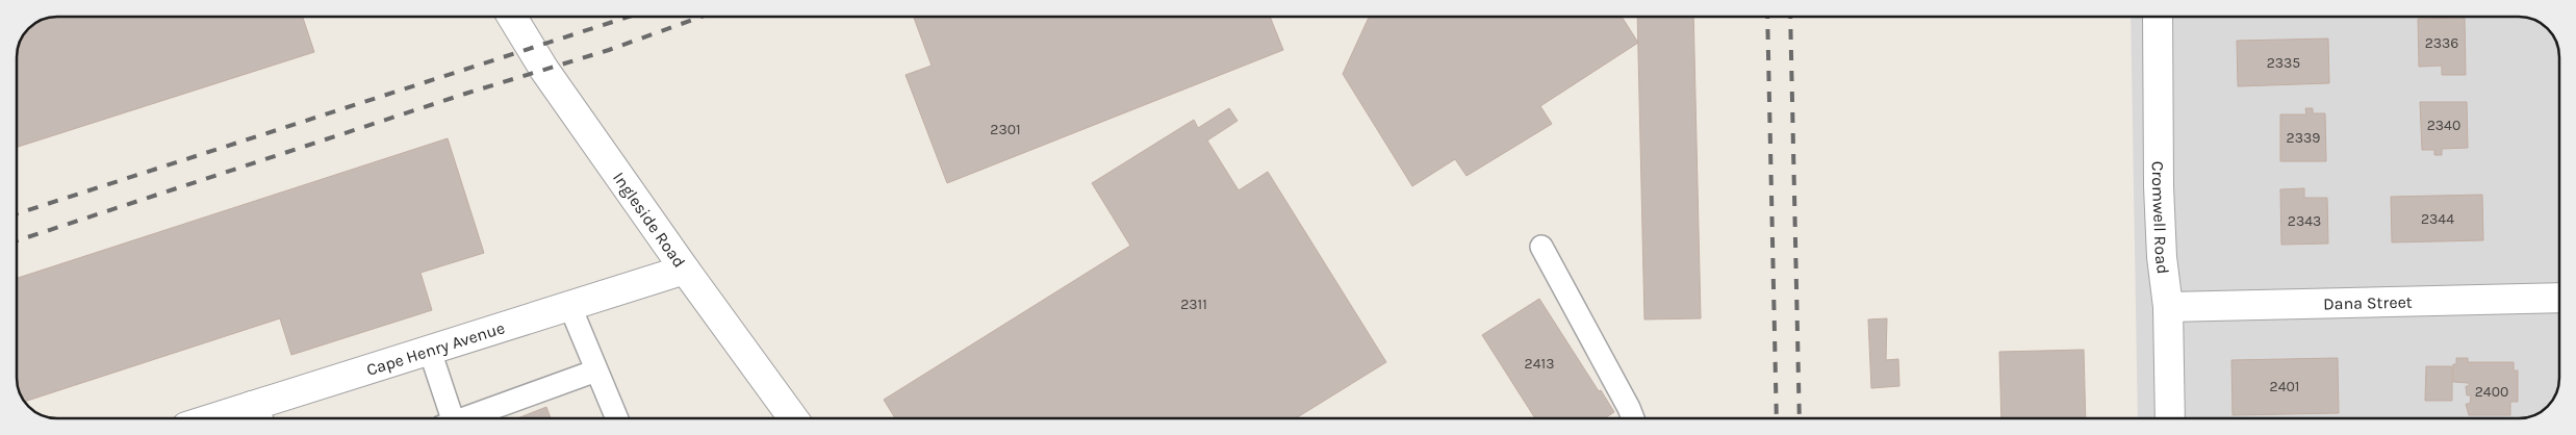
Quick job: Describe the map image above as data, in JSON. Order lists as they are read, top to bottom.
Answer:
{
  "streets": {
    "street": [
      "Cromwell Road",
      "Ingleside Road",
      "Dana Street",
      "Cape Henry Avenue"
    ]
  },
  "crossings": [
    ["Cromwell Road", "Dana Street"],
    ["Ingleside Road", "Cape Henry Avenue"]
  ],
  "house_numbers": [
    "2336",
    "2335",
    "2340",
    "2301",
    "2339",
    "2344",
    "2343",
    "2311",
    "2413",
    "2401",
    "2400"
  ]
}
